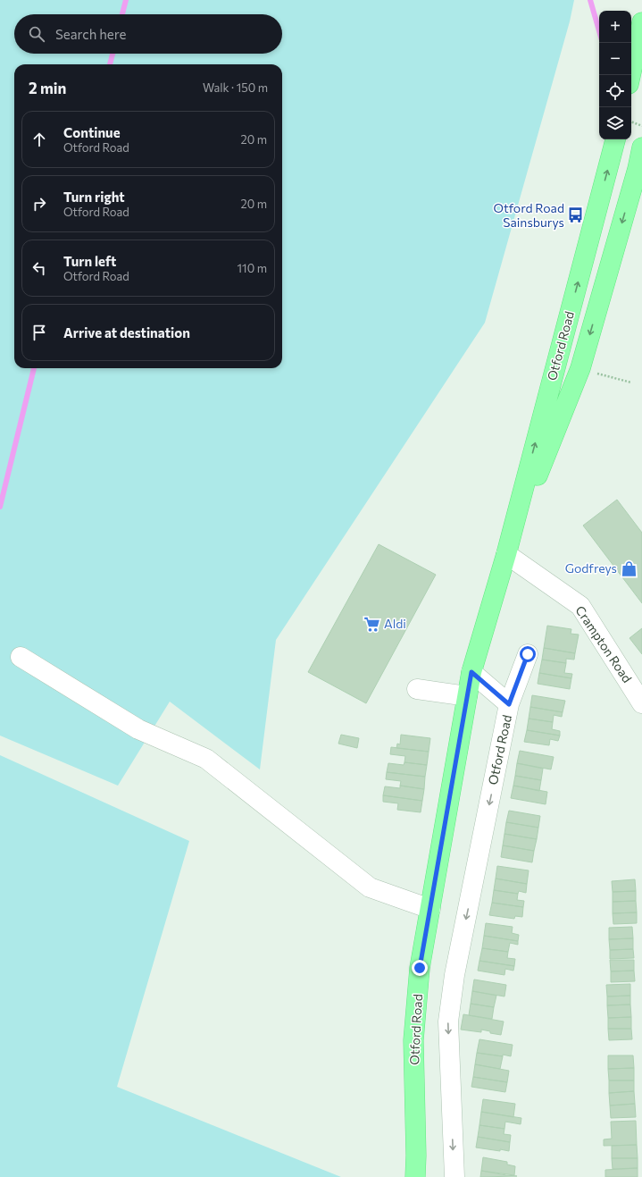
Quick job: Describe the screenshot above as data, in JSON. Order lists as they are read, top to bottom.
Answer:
{
  "streets": {
    "main road": ["Otford Road"],
    "street": ["Crampton Road"]
  },
  "crossings": [
    ["Otford Road", "Crampton Road"]
  ],
  "places": {
    "bus stop": ["Otford Road Sainsburys"],
    "shop": ["Godfreys"],
    "supermarket": ["Aldi"]
  },
  "page": {
    "map_buttons": ["+", "−"],
    "search": "Search here",
    "heading": ["2 min", "Walk · 150 m"],
    "list": [
      ["Continue", "Otford Road", "20 m"],
      ["Turn right", "Otford Road", "20 m"],
      ["Turn left", "Otford Road", "110 m"],
      "Arrive at destination"
    ]
  }
}
